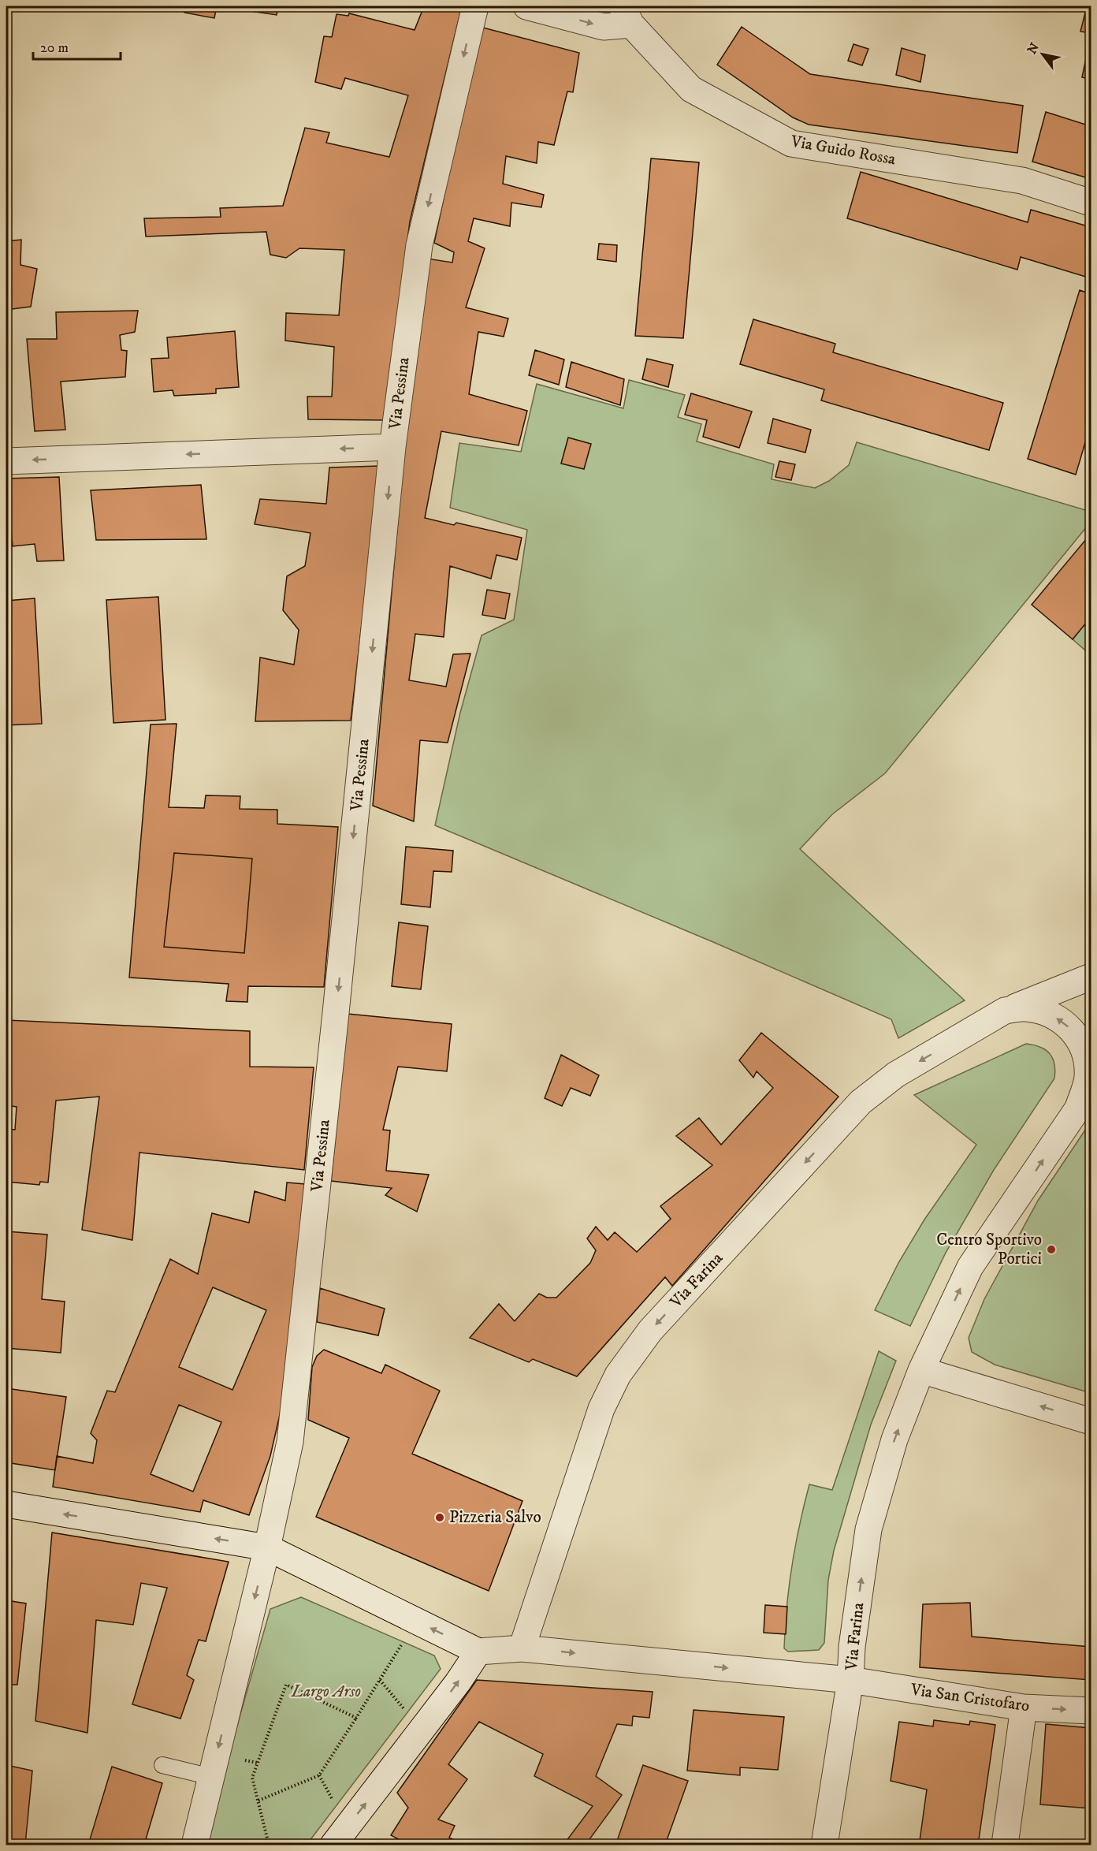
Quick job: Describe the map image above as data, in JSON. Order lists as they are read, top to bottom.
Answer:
{
  "streets": {
    "street": [
      "Via Guido Rossa",
      "Via Pessina",
      "Via Farina",
      "Via San Cristofaro"
    ]
  },
  "crossings": [
    ["Via Farina", "Via San Cristofaro"]
  ],
  "one_way": ["Via Pessina", "Via San Cristofaro"],
  "parks": ["Largo Arso"],
  "places": ["Centro Sportivo Portici", "Pizzeria Salvo"],
  "scale_bar": "20 m",
  "north": "top left"
}
